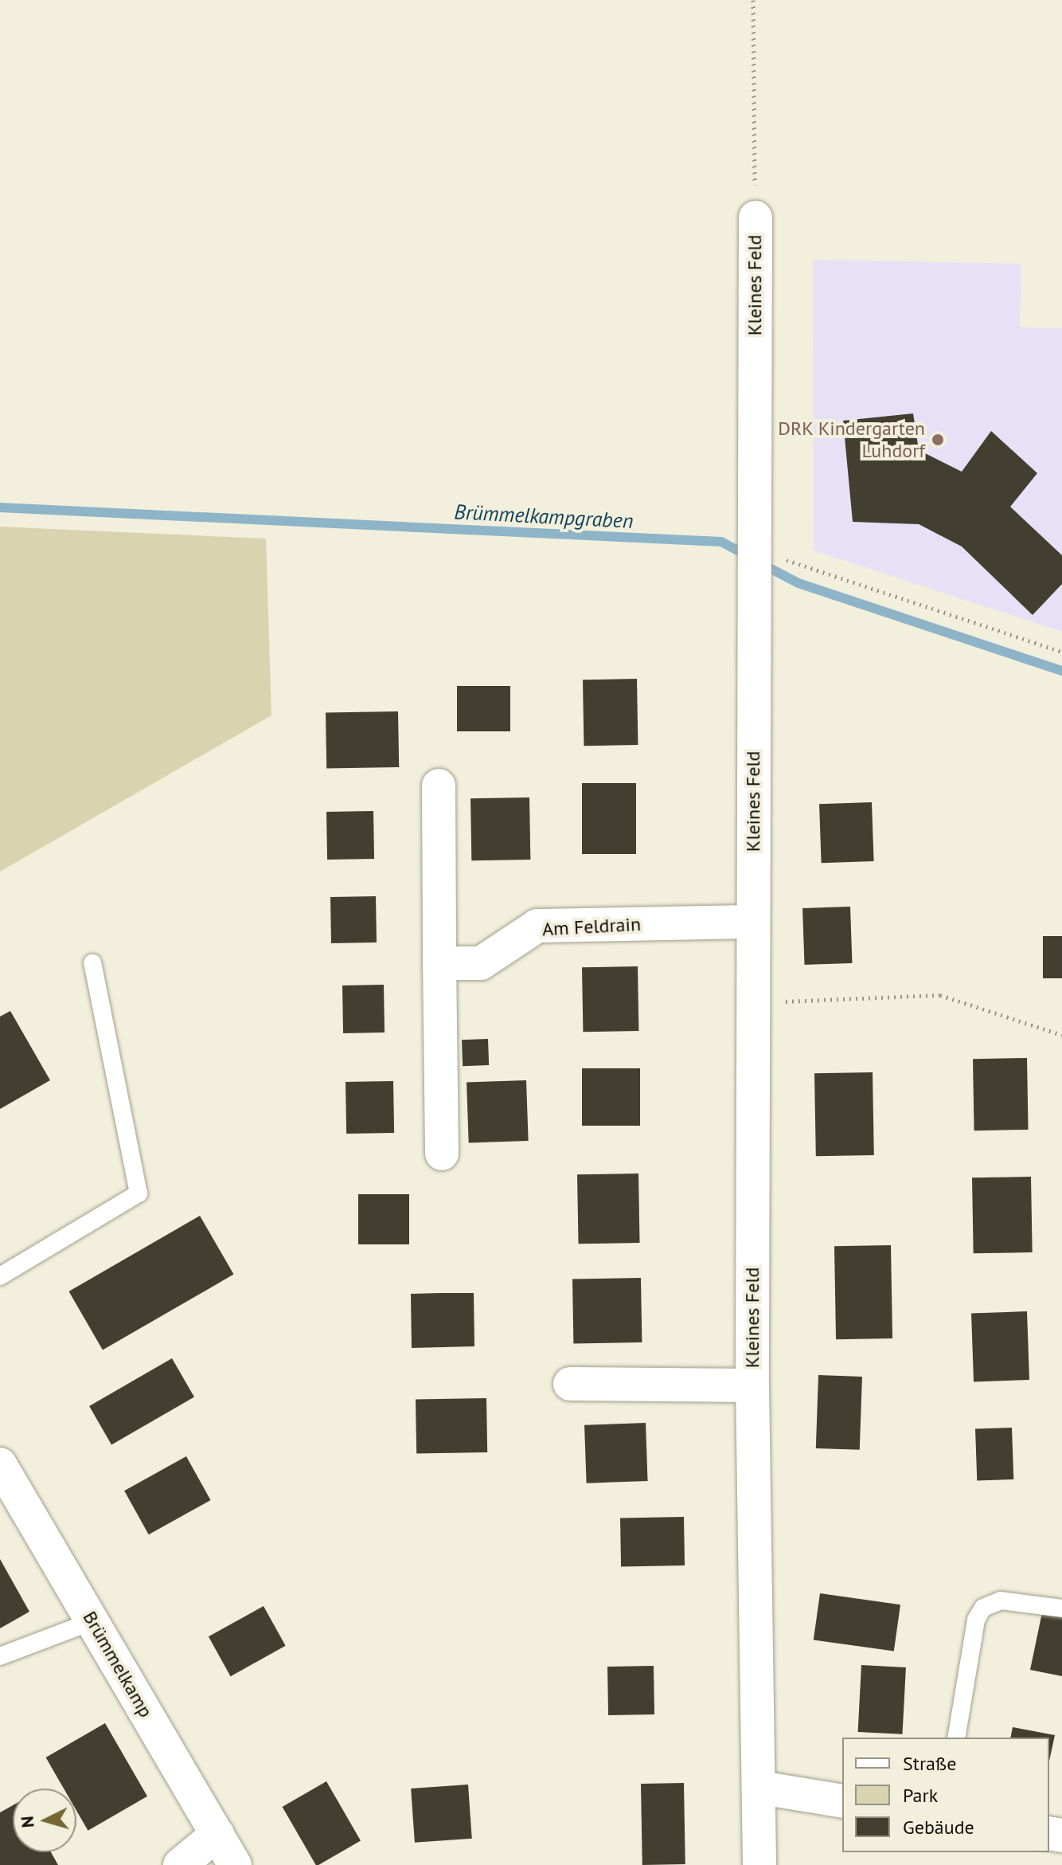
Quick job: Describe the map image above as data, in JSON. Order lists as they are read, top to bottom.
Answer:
{
  "streets": {
    "street": ["Kleines Feld", "Am Feldrain", "Brümmelkamp"]
  },
  "crossings": [
    ["Kleines Feld", "Am Feldrain"]
  ],
  "water": ["Brümmelkampgraben"],
  "places": ["DRK Kindergarten Luhdorf"],
  "legend": ["Straße", "Park", "Gebäude"],
  "north": "left"
}
